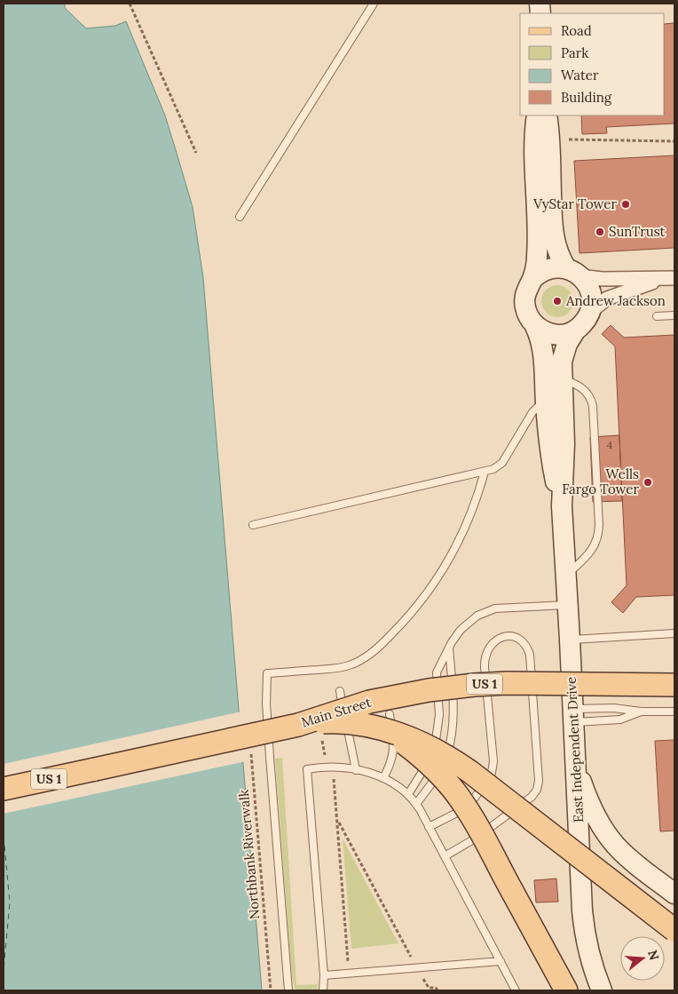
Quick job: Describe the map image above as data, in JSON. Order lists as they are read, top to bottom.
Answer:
{
  "streets": {
    "main road": ["US 1", "Main Street"],
    "street": ["East Independent Drive"],
    "path": ["Northbank Riverwalk"]
  },
  "crossings": [
    ["US 1", "Main Street"]
  ],
  "places": [
    "VyStar Tower",
    "SunTrust",
    "Andrew Jackson",
    "Wells Fargo Tower"
  ],
  "house_numbers": ["4"],
  "legend": [
    "Road",
    "Park",
    "Water",
    "Building"
  ],
  "north": "right"
}
